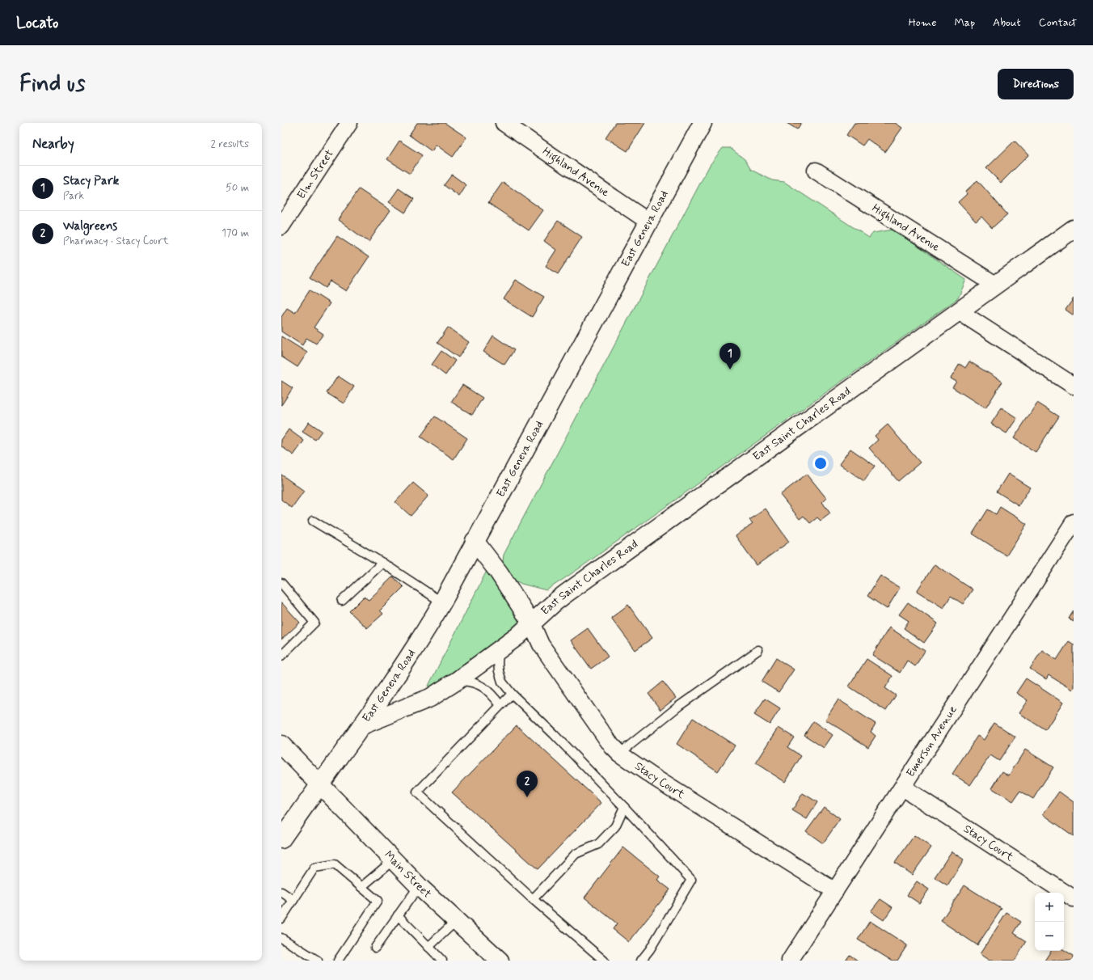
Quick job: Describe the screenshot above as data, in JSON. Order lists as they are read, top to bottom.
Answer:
{
  "streets": {
    "street": [
      "Highland Avenue",
      "Elm Street",
      "East Geneva Road",
      "East Saint Charles Road",
      "Emerson Avenue",
      "Stacy Court",
      "Main Street"
    ]
  },
  "crossings": [
    ["Highland Avenue", "East Geneva Road"],
    ["Highland Avenue", "East Saint Charles Road"],
    ["East Geneva Road", "East Saint Charles Road"],
    ["East Geneva Road", "Main Street"],
    ["East Saint Charles Road", "Stacy Court"],
    ["Emerson Avenue", "Stacy Court"]
  ],
  "page": {
    "header": "Locato",
    "nav": [
      "Home",
      "Map",
      "About",
      "Contact"
    ],
    "buttons": "Directions",
    "title": "Find us",
    "heading": ["Nearby", "2 results"],
    "list": [
      {
        "mark": "1",
        "name": "Stacy Park",
        "note": "Park",
        "value": "50 m"
      },
      {
        "mark": "2",
        "name": "Walgreens",
        "note": "Pharmacy · Stacy Court",
        "value": "170 m"
      }
    ],
    "pins": ["1", "2"],
    "map_buttons": ["+", "−"]
  }
}
